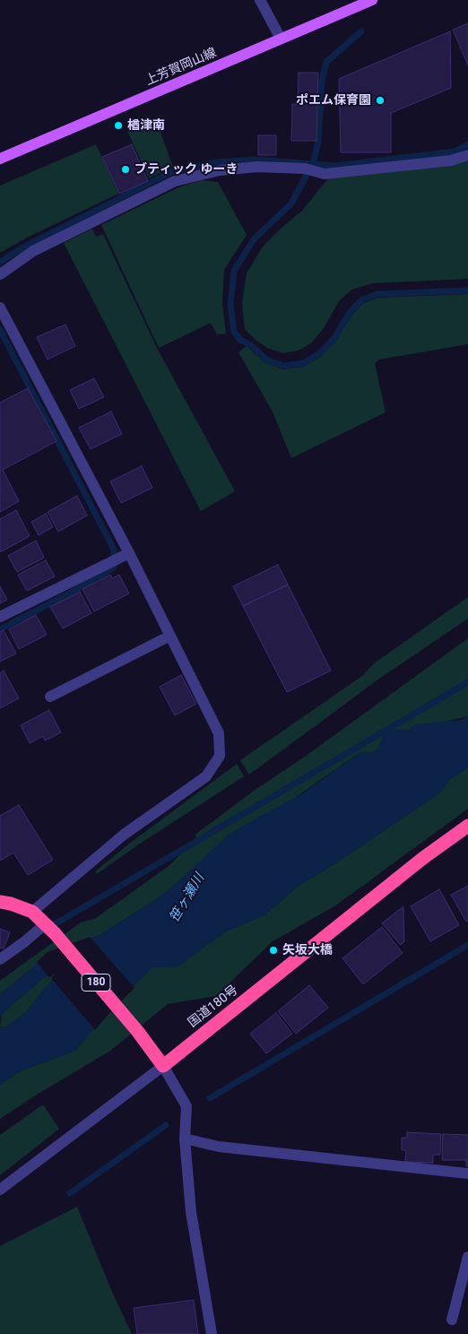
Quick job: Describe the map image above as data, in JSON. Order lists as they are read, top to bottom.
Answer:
{
  "streets": {
    "highway": ["180", "国道180号"],
    "main road": ["上芳賀岡山線"]
  },
  "crossings": [
    ["180", "国道180号"]
  ],
  "water": ["笹ヶ瀬川"],
  "places": [
    "ポエム保育園",
    "楢津南",
    "ブティック ゆーき",
    "矢坂大橋"
  ]
}
